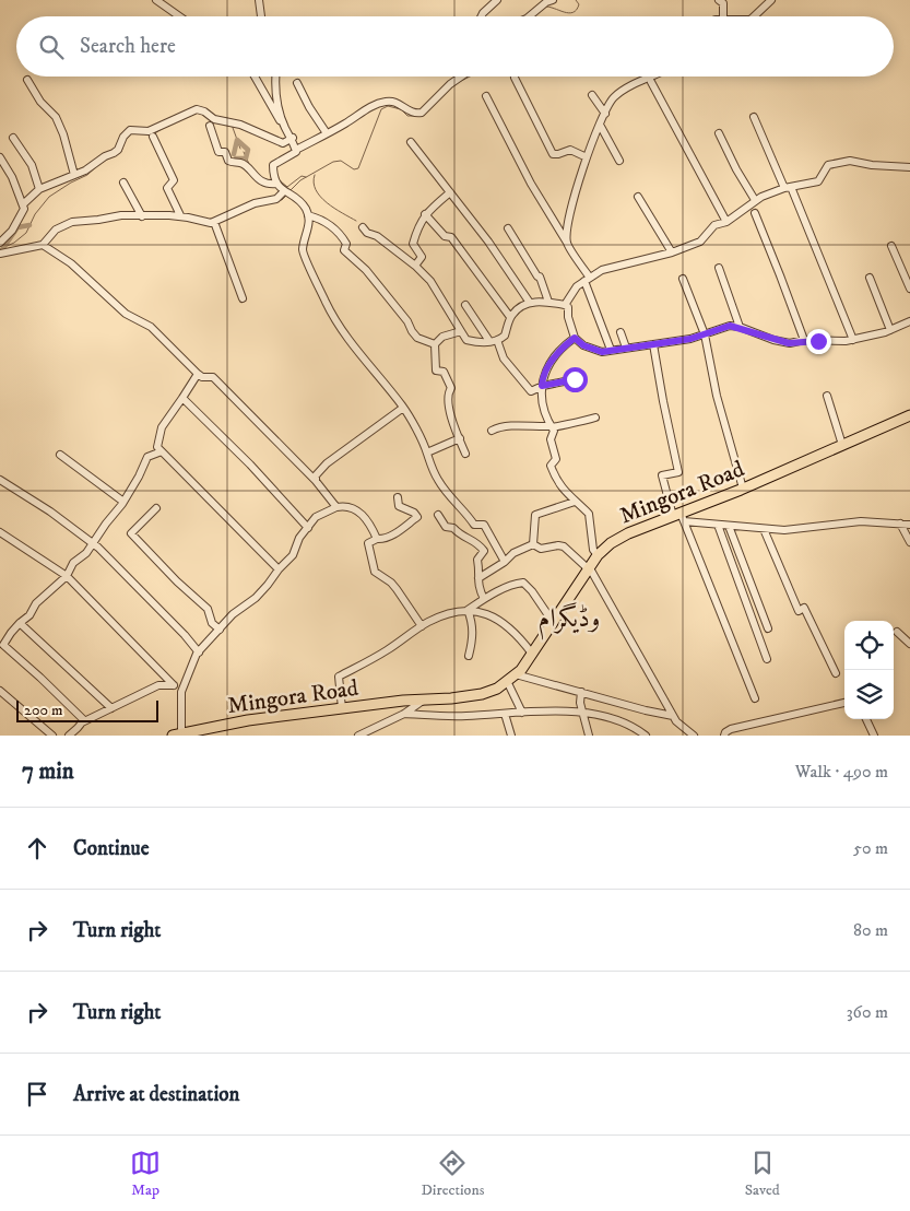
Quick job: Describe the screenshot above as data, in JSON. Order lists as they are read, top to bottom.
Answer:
{
  "streets": {
    "highway": ["Mingora Road"]
  },
  "districts": ["وڈیگرام"],
  "scale_bar": "200 m",
  "page": {
    "search": "Search here",
    "scale": "200 m",
    "heading": ["7 min", "Walk · 490 m"],
    "list": [
      ["Continue", "50 m"],
      ["Turn right", "80 m"],
      ["Turn right", "360 m"],
      "Arrive at destination"
    ],
    "nav": ["Map", "Directions", "Saved"]
  }
}
